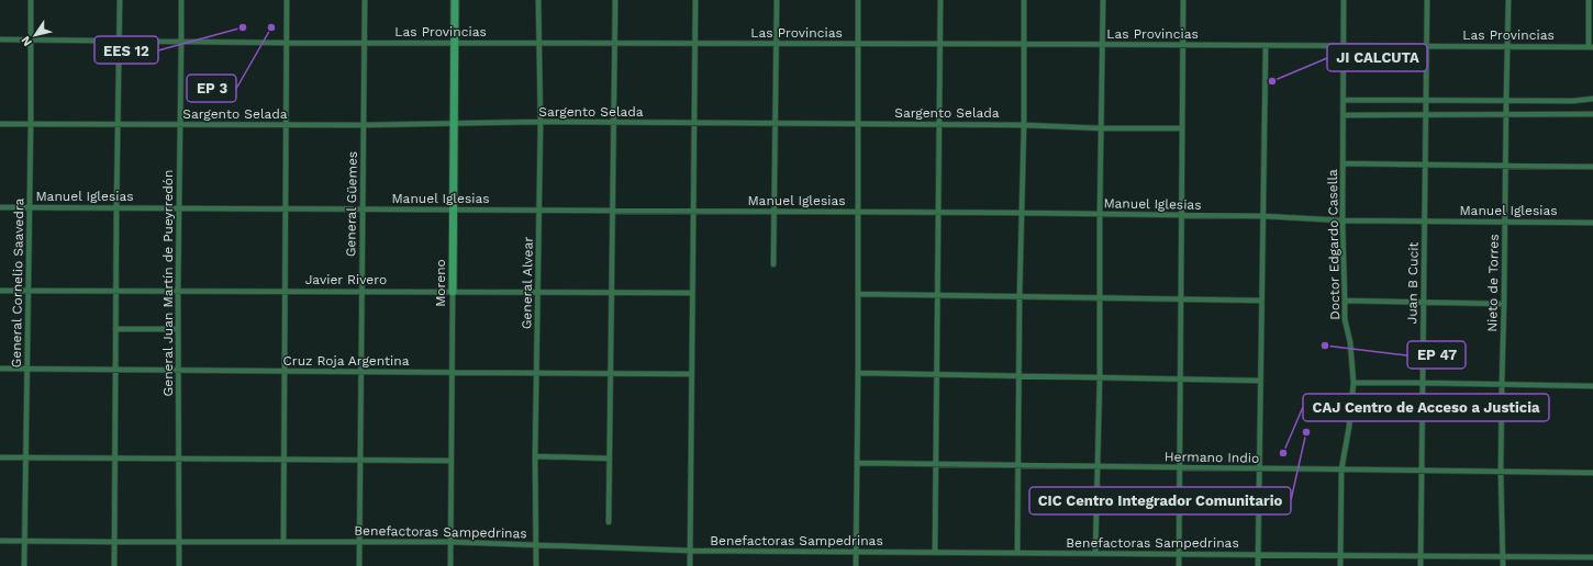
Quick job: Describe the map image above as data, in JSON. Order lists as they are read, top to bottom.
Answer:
{
  "streets": {
    "street": [
      "Las Provincias",
      "Sargento Selada",
      "Manuel Iglesias",
      "General Güemes",
      "Doctor Edgardo Casella",
      "Javier Rivero",
      "General Cornelio Saavedra",
      "General Juan Martín de Pueyrredón",
      "Moreno",
      "General Alvear",
      "Juan B Cucit",
      "Nieto de Torres",
      "Cruz Roja Argentina",
      "Hermano Indio",
      "Benefactoras Sampedrinas"
    ]
  },
  "crossings": [
    ["Las Provincias", "General Güemes"],
    ["Las Provincias", "Doctor Edgardo Casella"],
    ["Las Provincias", "General Cornelio Saavedra"],
    ["Las Provincias", "General Juan Martín de Pueyrredón"],
    ["Las Provincias", "Moreno"],
    ["Las Provincias", "General Alvear"],
    ["Las Provincias", "Juan B Cucit"],
    ["Las Provincias", "Nieto de Torres"],
    ["Sargento Selada", "General Güemes"],
    ["Sargento Selada", "General Cornelio Saavedra"],
    ["Sargento Selada", "General Juan Martín de Pueyrredón"],
    ["Sargento Selada", "Moreno"],
    ["Sargento Selada", "General Alvear"],
    ["Manuel Iglesias", "General Güemes"],
    ["Manuel Iglesias", "Doctor Edgardo Casella"],
    ["Manuel Iglesias", "General Cornelio Saavedra"],
    ["Manuel Iglesias", "General Juan Martín de Pueyrredón"],
    ["Manuel Iglesias", "Moreno"],
    ["Manuel Iglesias", "General Alvear"],
    ["Manuel Iglesias", "Juan B Cucit"],
    ["Manuel Iglesias", "Nieto de Torres"],
    ["General Güemes", "Javier Rivero"],
    ["General Güemes", "Cruz Roja Argentina"],
    ["General Güemes", "Benefactoras Sampedrinas"],
    ["Doctor Edgardo Casella", "Hermano Indio"],
    ["Doctor Edgardo Casella", "Benefactoras Sampedrinas"],
    ["Javier Rivero", "General Cornelio Saavedra"],
    ["Javier Rivero", "General Juan Martín de Pueyrredón"],
    ["Javier Rivero", "Moreno"],
    ["Javier Rivero", "General Alvear"],
    ["General Cornelio Saavedra", "Cruz Roja Argentina"],
    ["General Cornelio Saavedra", "Benefactoras Sampedrinas"],
    ["General Juan Martín de Pueyrredón", "Cruz Roja Argentina"],
    ["General Juan Martín de Pueyrredón", "Benefactoras Sampedrinas"],
    ["Moreno", "Cruz Roja Argentina"],
    ["Moreno", "Benefactoras Sampedrinas"],
    ["General Alvear", "Cruz Roja Argentina"],
    ["General Alvear", "Benefactoras Sampedrinas"],
    ["Juan B Cucit", "Hermano Indio"],
    ["Juan B Cucit", "Benefactoras Sampedrinas"],
    ["Nieto de Torres", "Hermano Indio"],
    ["Nieto de Torres", "Benefactoras Sampedrinas"]
  ],
  "places": [
    "EES 12",
    "EP 3",
    "JI CALCUTA",
    "EP 47",
    "CIC Centro Integrador Comunitario",
    "CAJ Centro de Acceso a Justicia"
  ],
  "north": "bottom left"
}
